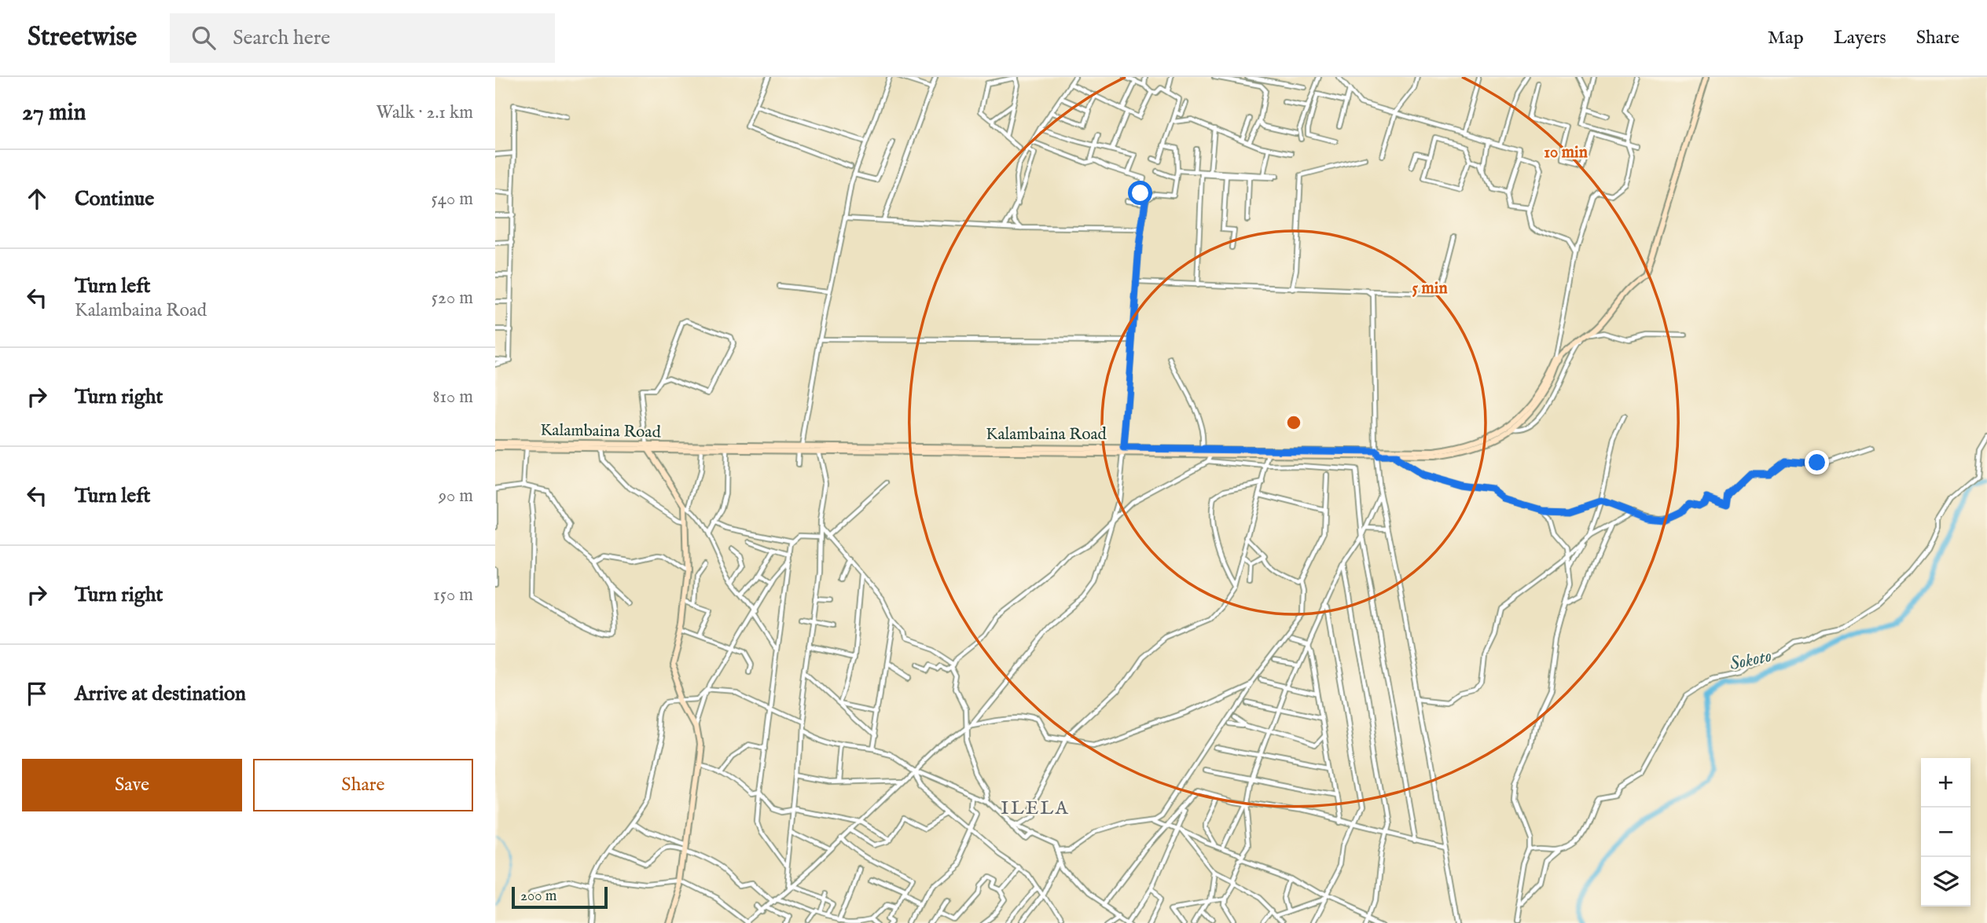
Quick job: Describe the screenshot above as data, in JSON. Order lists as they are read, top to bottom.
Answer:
{
  "streets": {
    "main road": ["Kalambaina Road"]
  },
  "districts": ["ILELA"],
  "water": ["Sokoto"],
  "scale_bar": "200 m",
  "page": {
    "header": "Streetwise",
    "search": "Search here",
    "nav": ["Map", "Layers", "Share"],
    "heading": ["27 min", "Walk · 2.1 km"],
    "list": [
      ["Continue", "540 m"],
      ["Turn left", "Kalambaina Road", "520 m"],
      ["Turn right", "810 m"],
      ["Turn left", "90 m"],
      ["Turn right", "150 m"],
      "Arrive at destination"
    ],
    "buttons": ["Save", "Share"],
    "map_buttons": ["+", "−"],
    "scale": "200 m"
  },
  "rings": ["10 min", "5 min"]
}
